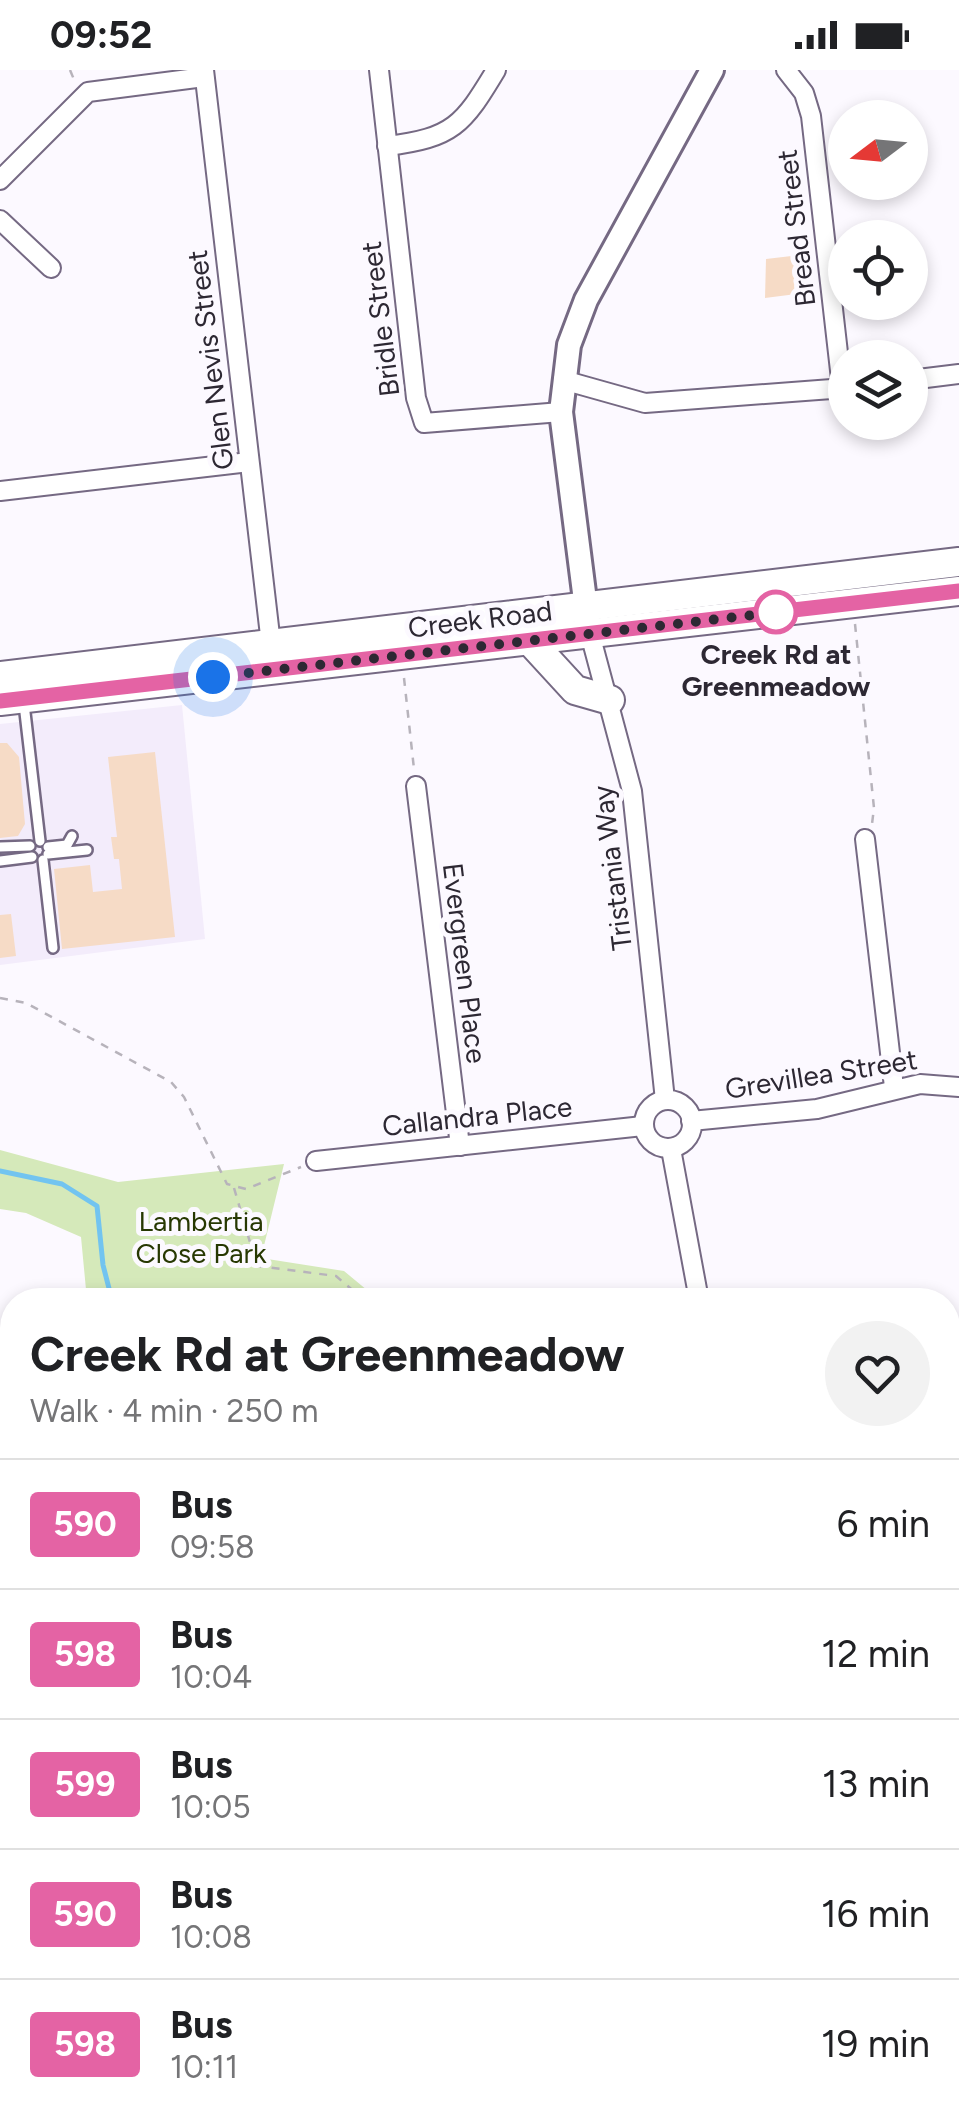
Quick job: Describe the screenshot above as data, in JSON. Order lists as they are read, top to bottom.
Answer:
{
  "streets": {
    "main road": ["Creek Road"],
    "street": [
      "Bread Street",
      "Bridle Street",
      "Glen Nevis Street",
      "Tristania Way",
      "Evergreen Place",
      "Grevillea Street",
      "Callandra Place"
    ]
  },
  "crossings": [
    ["Glen Nevis Street", "Creek Road"],
    ["Creek Road", "Tristania Way"],
    ["Tristania Way", "Grevillea Street"],
    ["Tristania Way", "Callandra Place"],
    ["Evergreen Place", "Callandra Place"],
    ["Grevillea Street", "Callandra Place"]
  ],
  "parks": ["Lambertia Close Park"],
  "places": ["Creek Rd at Greenmeadow"],
  "lines": ["bus line 590"],
  "north": "left",
  "page": {
    "status": "09:52",
    "heading": ["Creek Rd at Greenmeadow", "Walk · 4 min · 250 m"],
    "list": [
      {
        "mark": "590",
        "name": "Bus",
        "note": "09:58",
        "value": "6 min"
      },
      {
        "mark": "598",
        "name": "Bus",
        "note": "10:04",
        "value": "12 min"
      },
      {
        "mark": "599",
        "name": "Bus",
        "note": "10:05",
        "value": "13 min"
      },
      {
        "mark": "590",
        "name": "Bus",
        "note": "10:08",
        "value": "16 min"
      },
      {
        "mark": "598",
        "name": "Bus",
        "note": "10:11",
        "value": "19 min"
      }
    ]
  }
}
